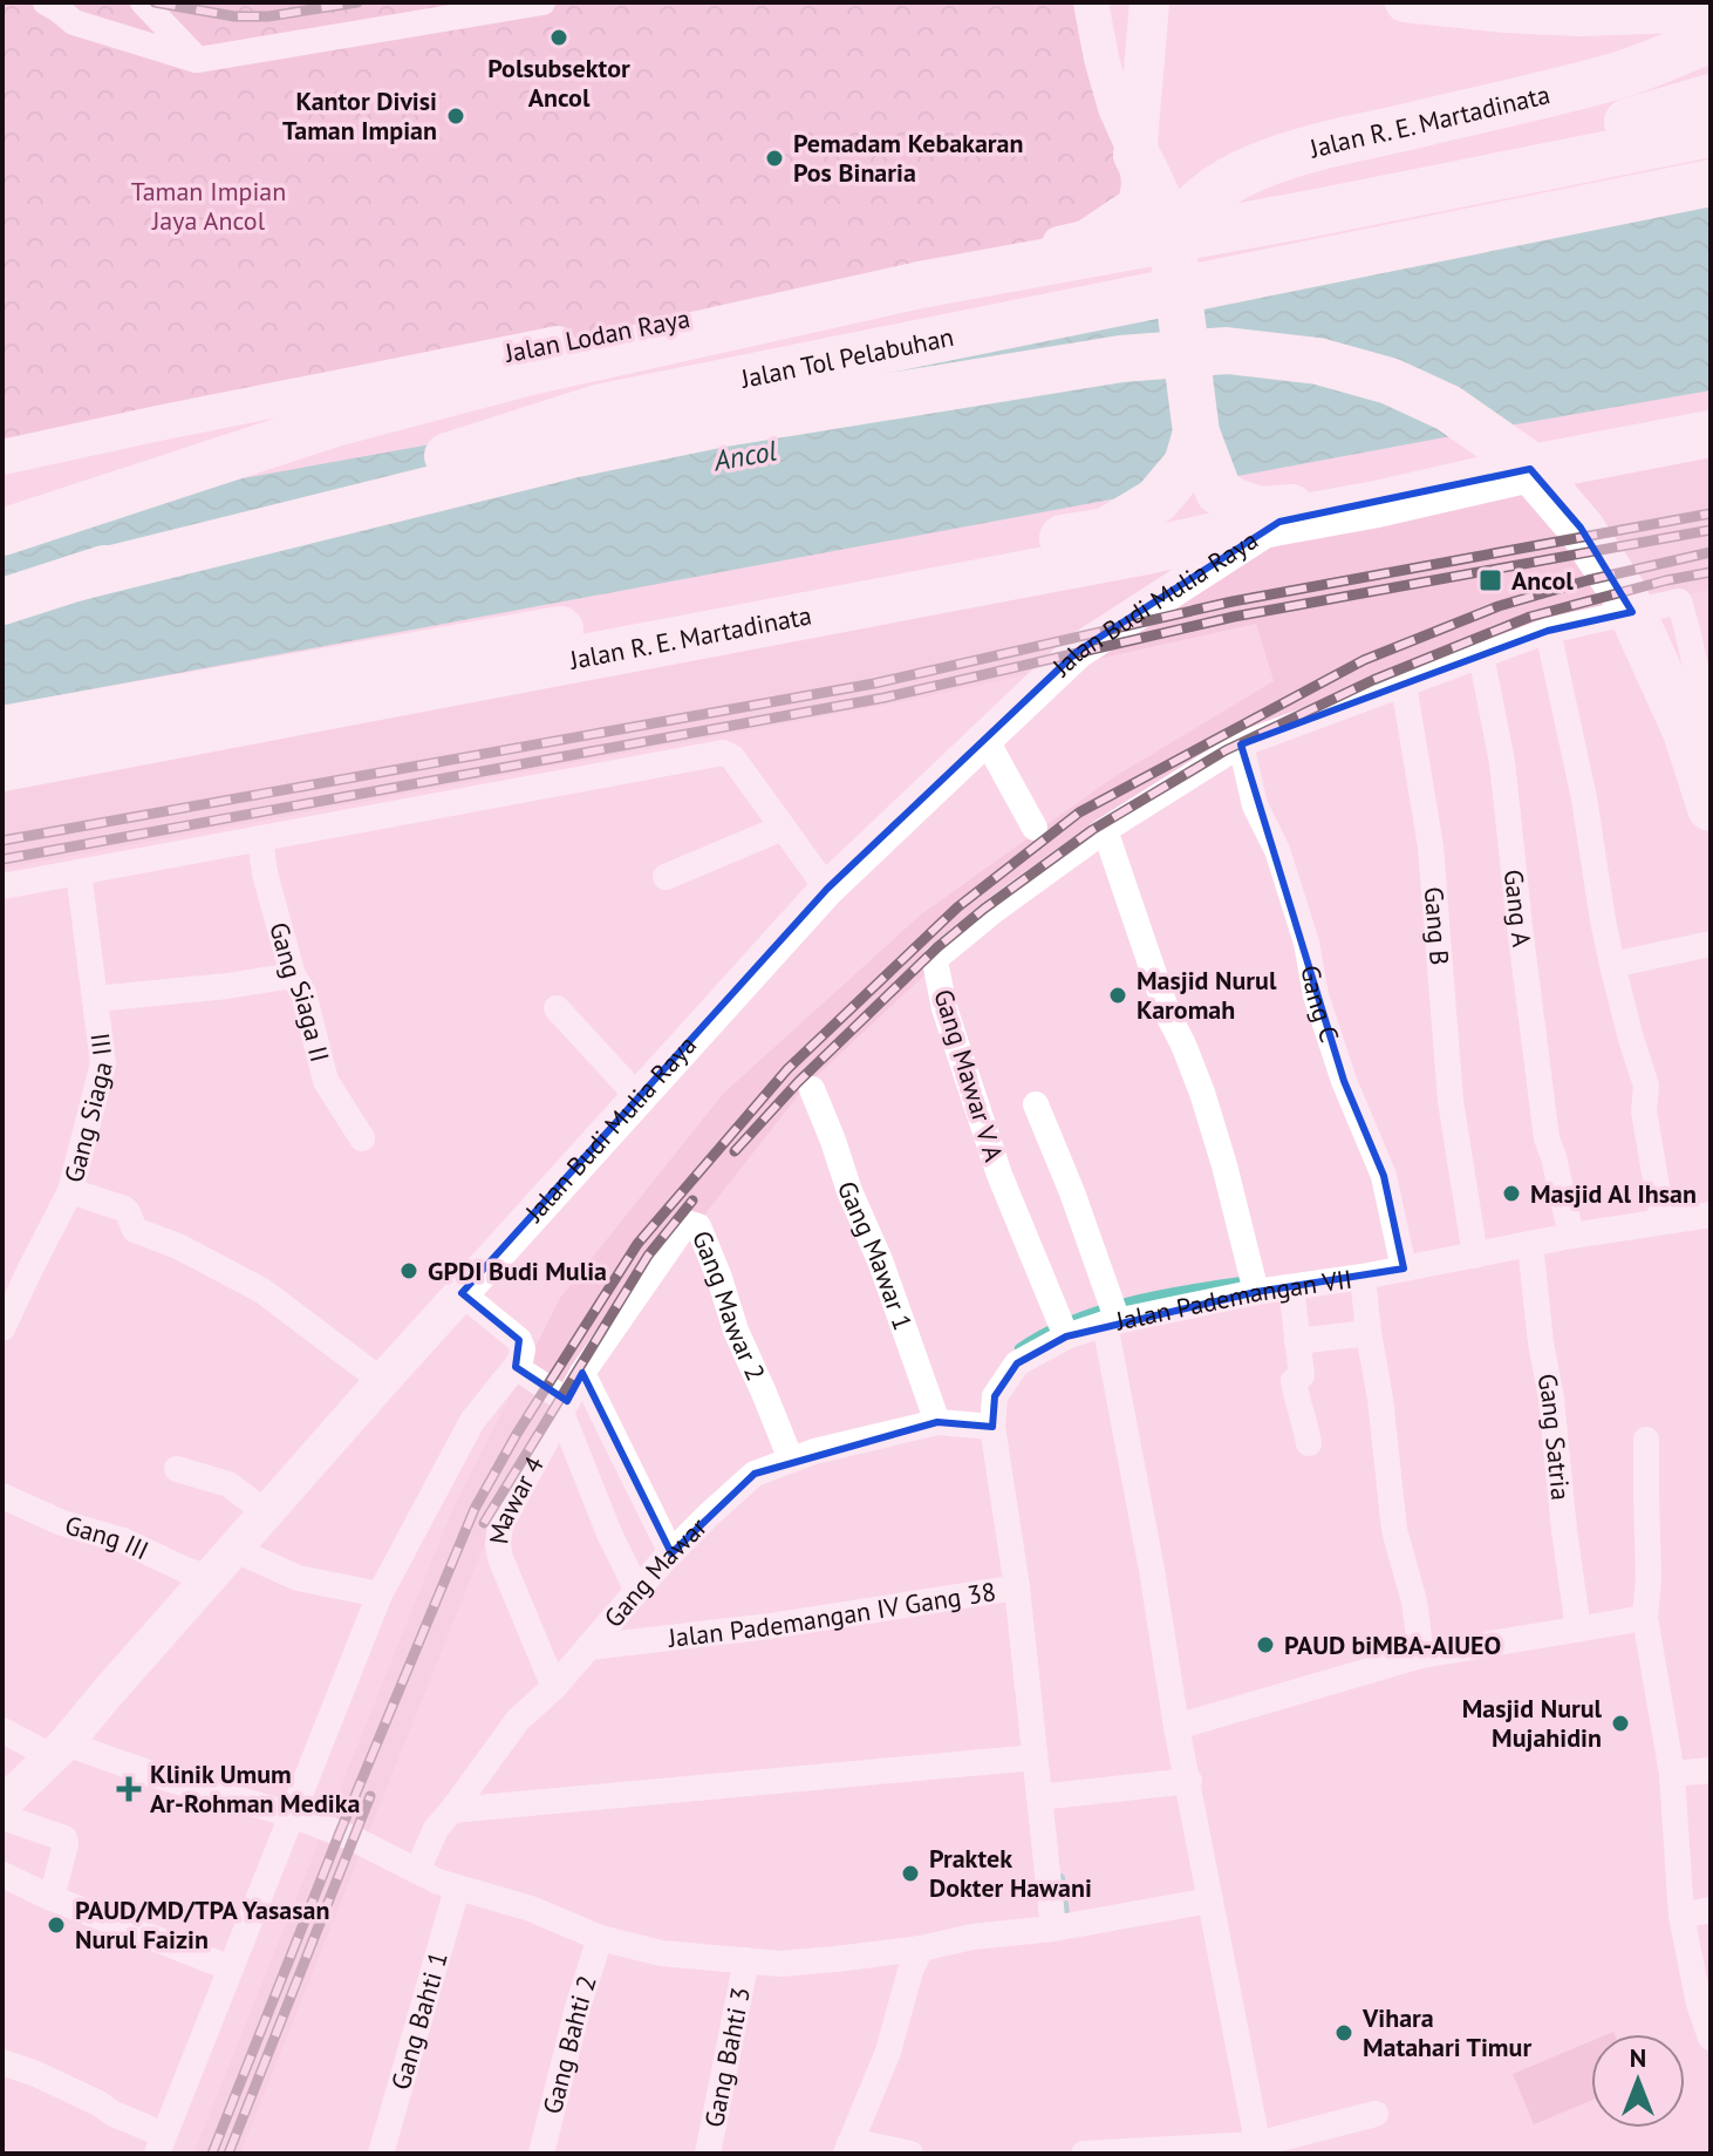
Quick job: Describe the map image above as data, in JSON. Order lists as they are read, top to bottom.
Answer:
{
  "streets": {
    "highway": ["Jalan R. E. Martadinata", "Jalan Tol Pelabuhan"],
    "street": [
      "Jalan Lodan Raya",
      "Jalan Budi Mulia Raya",
      "Gang A",
      "Gang B",
      "Gang Siaga II",
      "Gang C",
      "Gang Mawar V A",
      "Gang Siaga III",
      "Gang Mawar 1",
      "Jalan Pademangan VII",
      "Gang Mawar 2",
      "Gang Satria",
      "Mawar 4",
      "Gang III",
      "Gang Mawar",
      "Jalan Pademangan IV Gang 38",
      "Gang Bahti 1",
      "Gang Bahti 2",
      "Gang Bahti 3"
    ]
  },
  "crossings": [
    ["Jalan R. E. Martadinata", "Jalan Lodan Raya"],
    ["Jalan R. E. Martadinata", "Jalan Budi Mulia Raya"],
    ["Jalan Budi Mulia Raya", "Gang III"],
    ["Gang A", "Jalan Pademangan VII"],
    ["Gang B", "Jalan Pademangan VII"],
    ["Gang C", "Jalan Pademangan VII"],
    ["Gang Mawar 1", "Gang Mawar"],
    ["Jalan Pademangan VII", "Gang Satria"],
    ["Gang Mawar 2", "Mawar 4"],
    ["Gang Mawar 2", "Gang Mawar"],
    ["Mawar 4", "Gang Mawar"],
    ["Gang Mawar", "Jalan Pademangan IV Gang 38"]
  ],
  "water": ["Ancol"],
  "parks": ["Taman Impian Jaya Ancol"],
  "places": {
    "other": [
      "Polsubsektor Ancol",
      "Kantor Divisi Taman Impian",
      "Pemadam Kebakaran Pos Binaria",
      "Masjid Nurul Karomah",
      "Masjid Al Ihsan",
      "GPDI Budi Mulia",
      "PAUD biMBA-AIUEO",
      "Masjid Nurul Mujahidin",
      "Praktek Dokter Hawani",
      "PAUD/MD/TPA Yasasan Nurul Faizin",
      "Vihara Matahari Timur"
    ],
    "transit": ["Ancol"],
    "health": ["Klinik Umum Ar-Rohman Medika"]
  },
  "north": "top"
}
